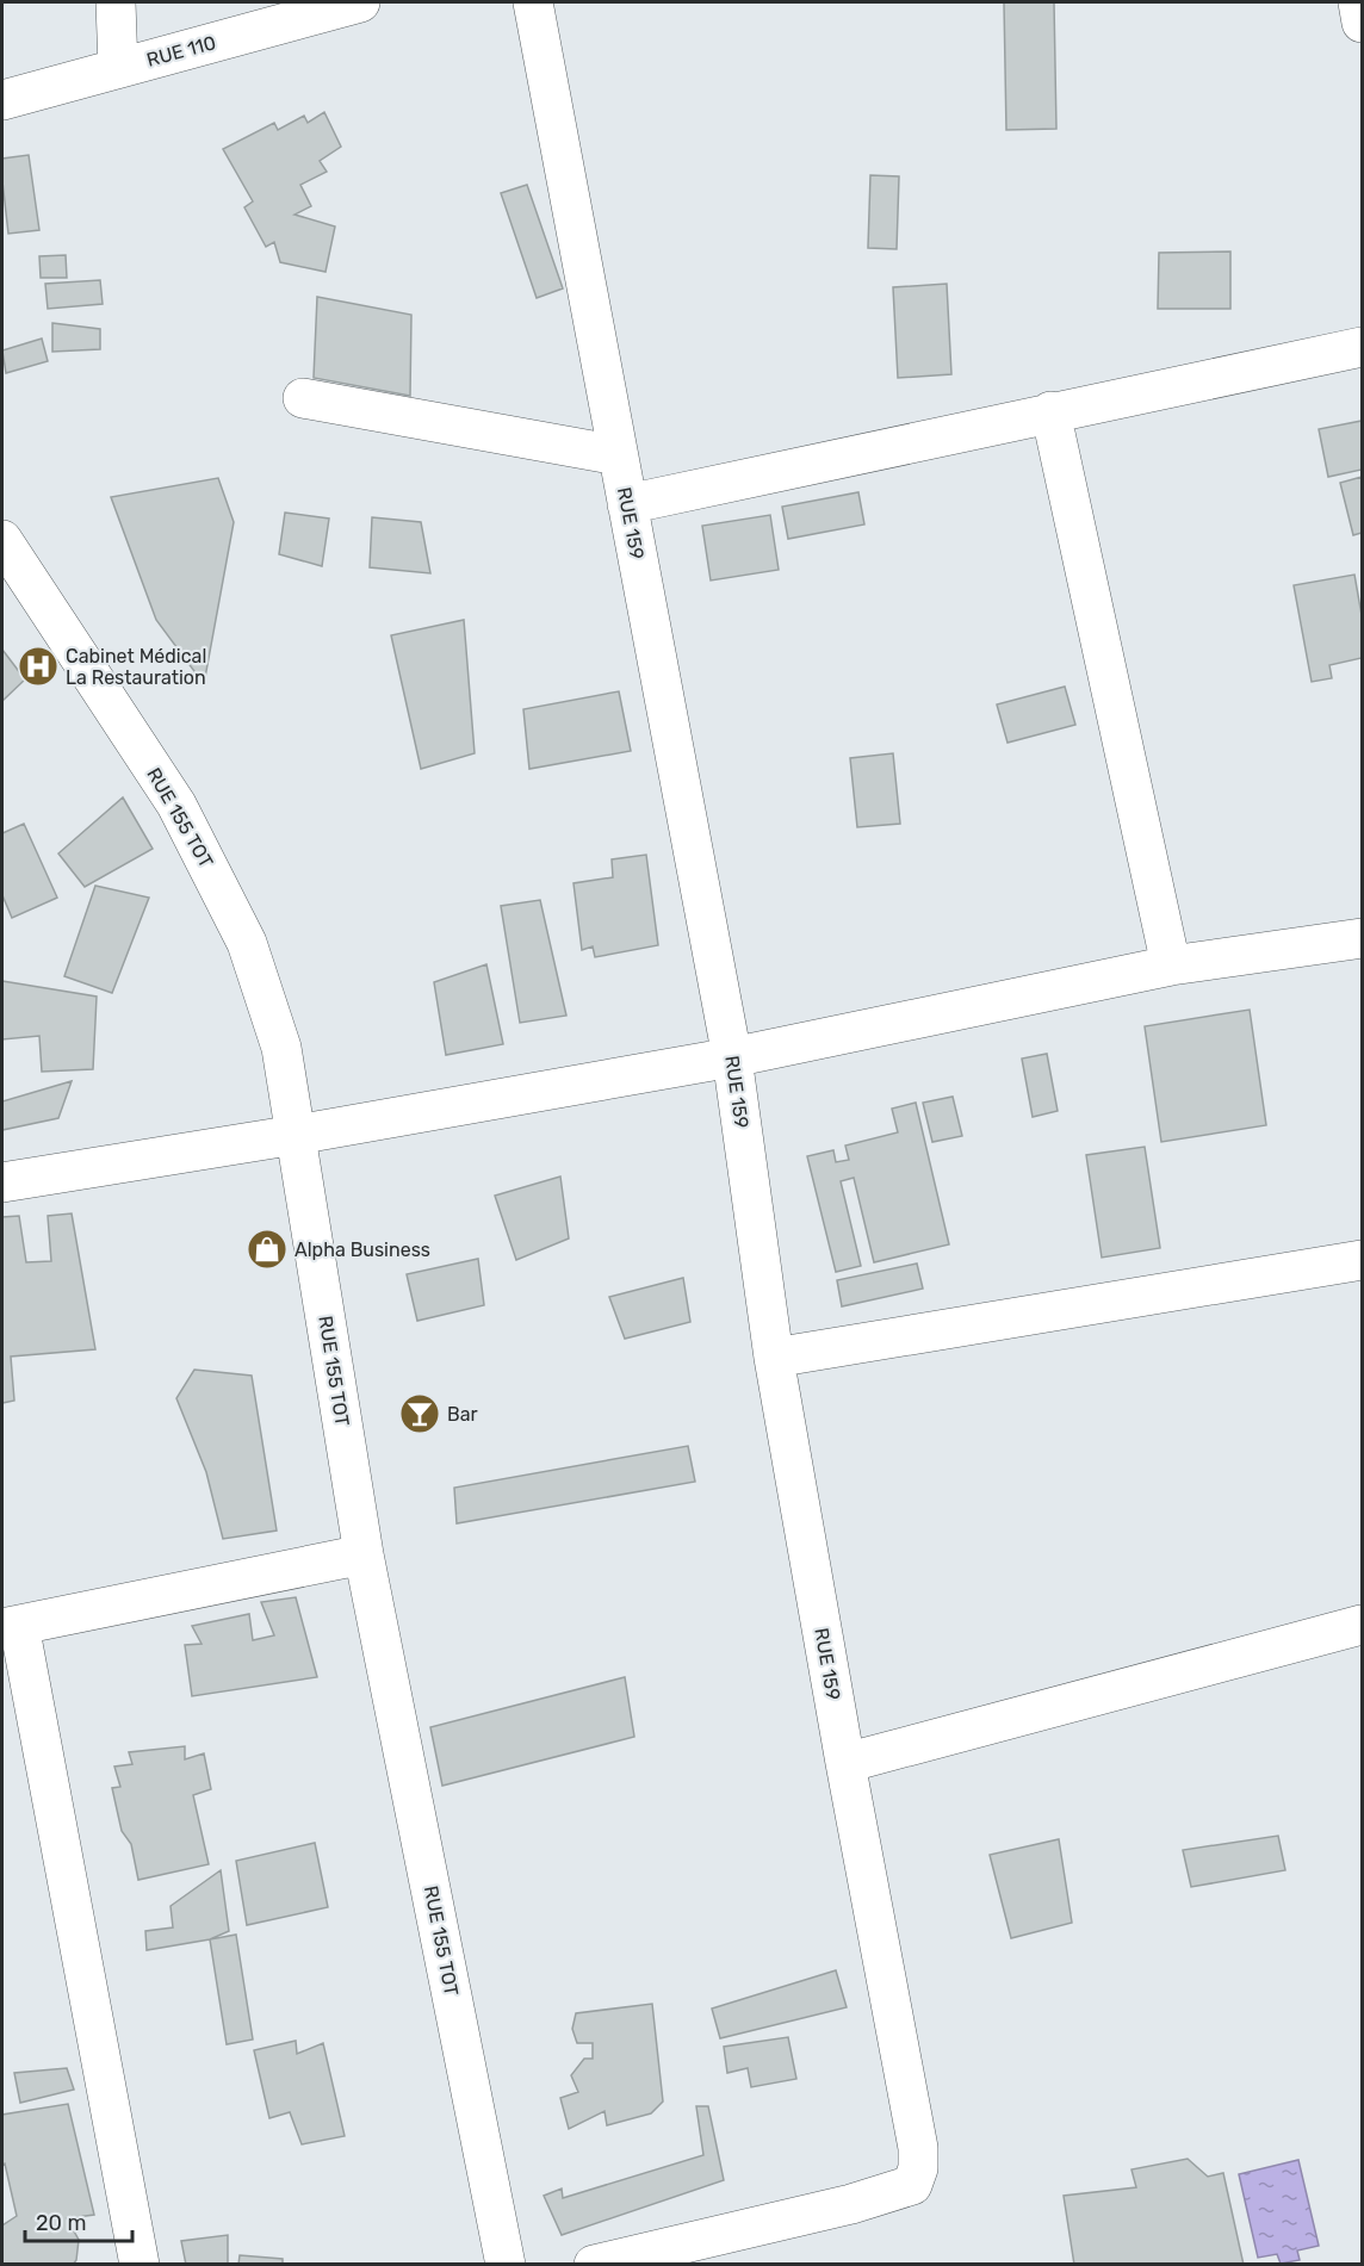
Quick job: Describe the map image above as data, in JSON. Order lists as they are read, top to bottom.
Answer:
{
  "streets": {
    "street": ["RUE 110", "RUE 159", "RUE 155 TOT"]
  },
  "places": {
    "hospital": ["Cabinet Médical La Restauration"],
    "shop": ["Alpha Business"],
    "bar": ["Bar"]
  },
  "scale_bar": "20 m"
}
